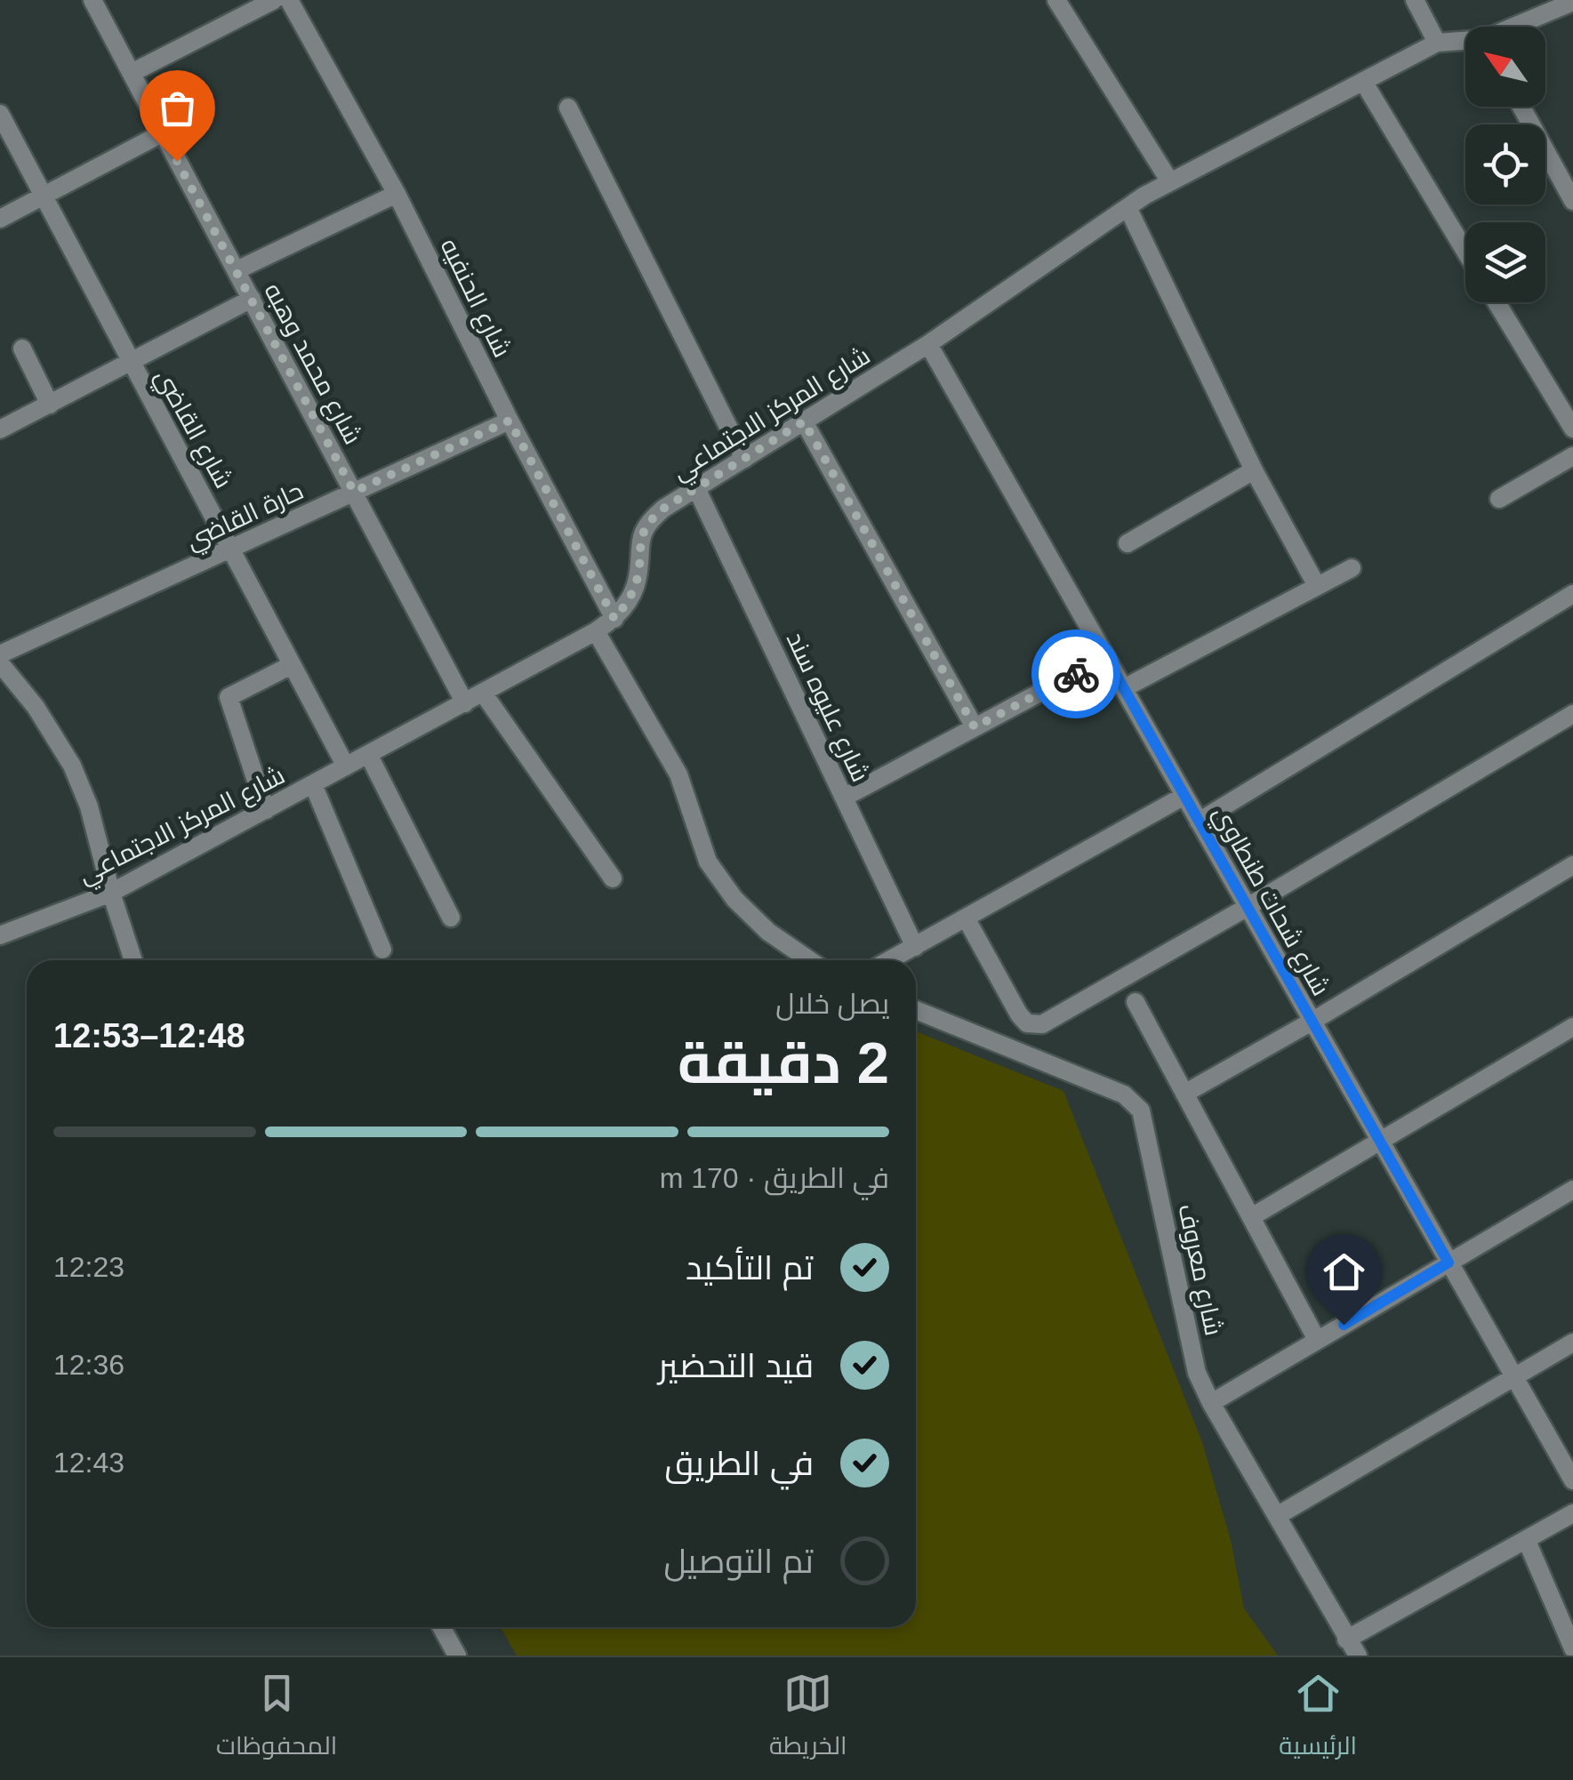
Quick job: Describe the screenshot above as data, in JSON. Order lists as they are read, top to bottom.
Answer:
{
  "streets": {
    "street": [
      "شارع الحنفيه",
      "شارع محمد وهبه",
      "شارع المركز الاجتماعي",
      "شارع القاضي",
      "حارة القاضي",
      "شارع عليوه سند",
      "شارع شحات طنطاوي",
      "شارع معروف"
    ]
  },
  "crossings": [
    ["شارع الحنفيه", "شارع المركز الاجتماعي"],
    ["شارع الحنفيه", "حارة القاضي"],
    ["شارع محمد وهبه", "شارع المركز الاجتماعي"],
    ["شارع محمد وهبه", "حارة القاضي"],
    ["شارع المركز الاجتماعي", "شارع القاضي"],
    ["شارع المركز الاجتماعي", "شارع عليوه سند"],
    ["شارع المركز الاجتماعي", "شارع شحات طنطاوي"],
    ["شارع القاضي", "حارة القاضي"]
  ],
  "north": "top left",
  "page": {
    "heading": ["2 دقيقة", "يصل خلال", "12:48–12:53"],
    "bar": "في الطريق · 170 m",
    "list": [
      ["تم التأكيد", "12:23"],
      ["قيد التحضير", "12:36"],
      ["في الطريق", "12:43"],
      "تم التوصيل"
    ],
    "tabs": ["الرئيسية", "الخريطة", "المحفوظات"]
  }
}
